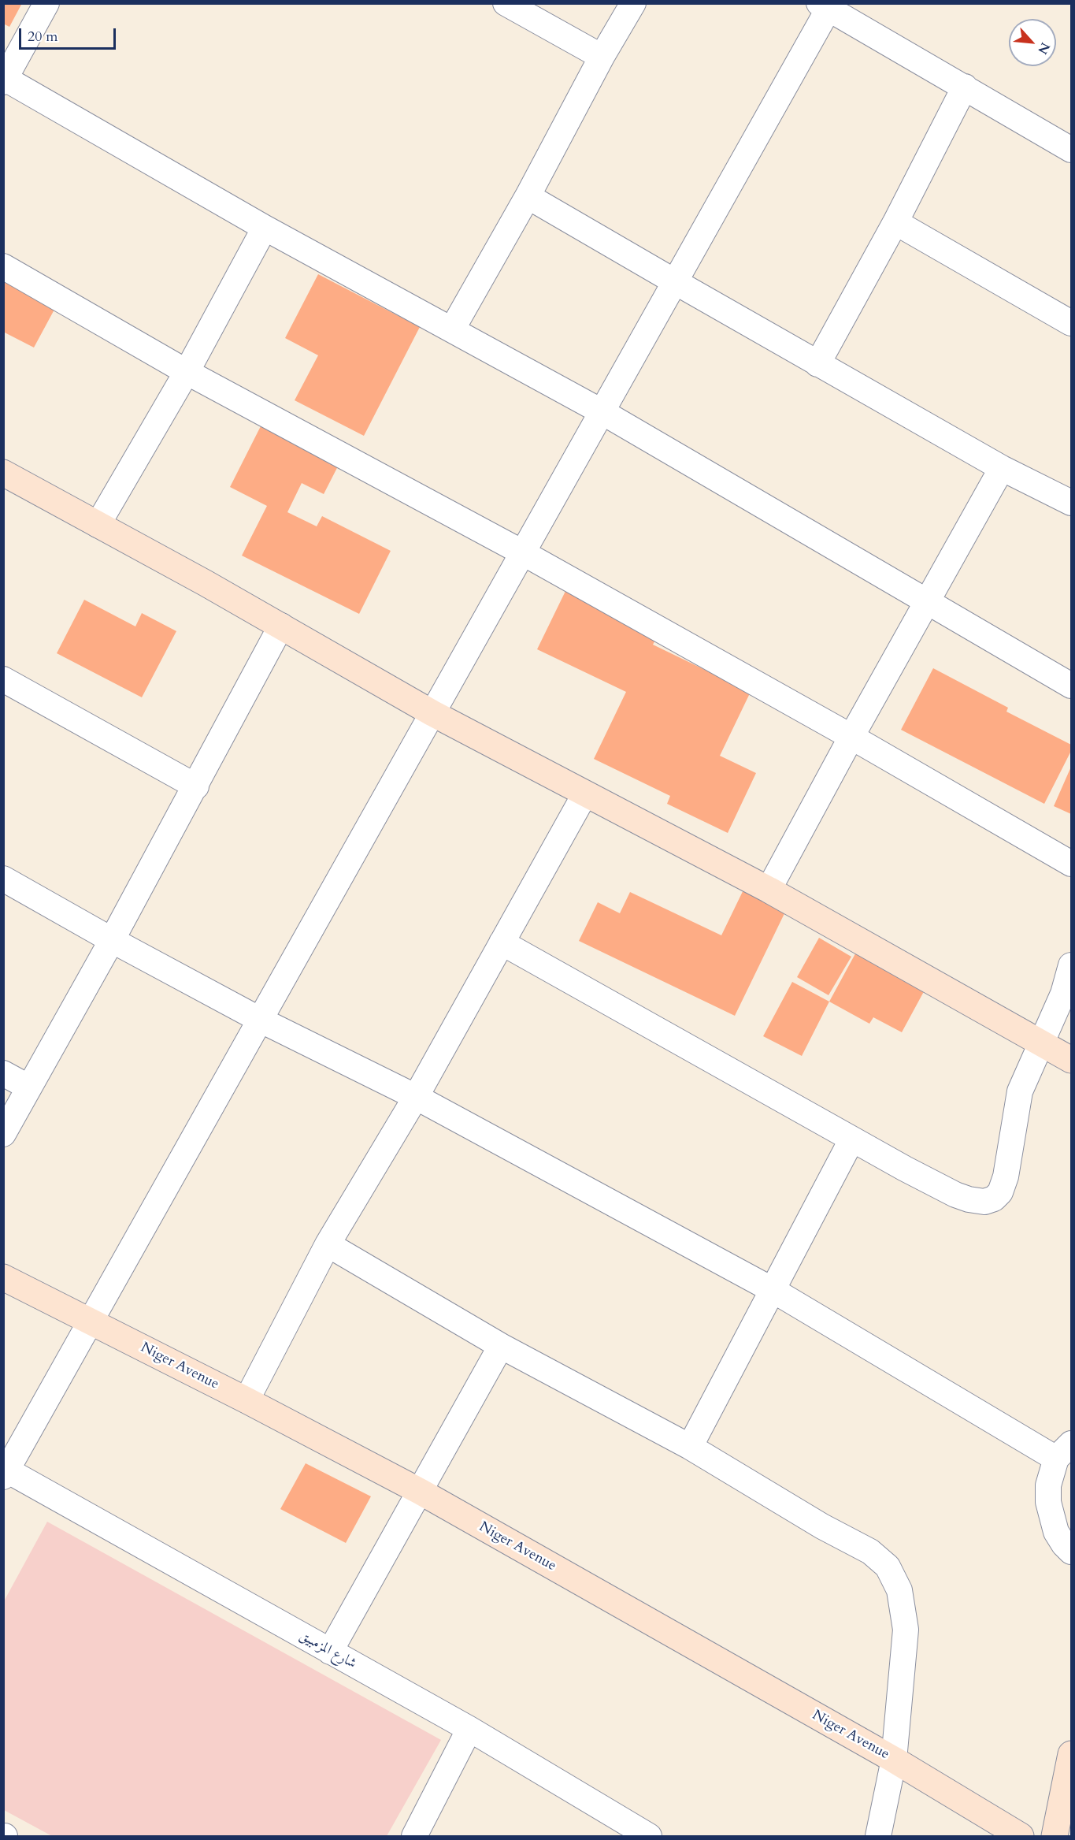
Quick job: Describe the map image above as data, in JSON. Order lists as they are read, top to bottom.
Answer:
{
  "streets": {
    "street": ["Niger Avenue", "شارع المزمبيق"]
  },
  "scale_bar": "20 m",
  "north": "bottom right"
}
